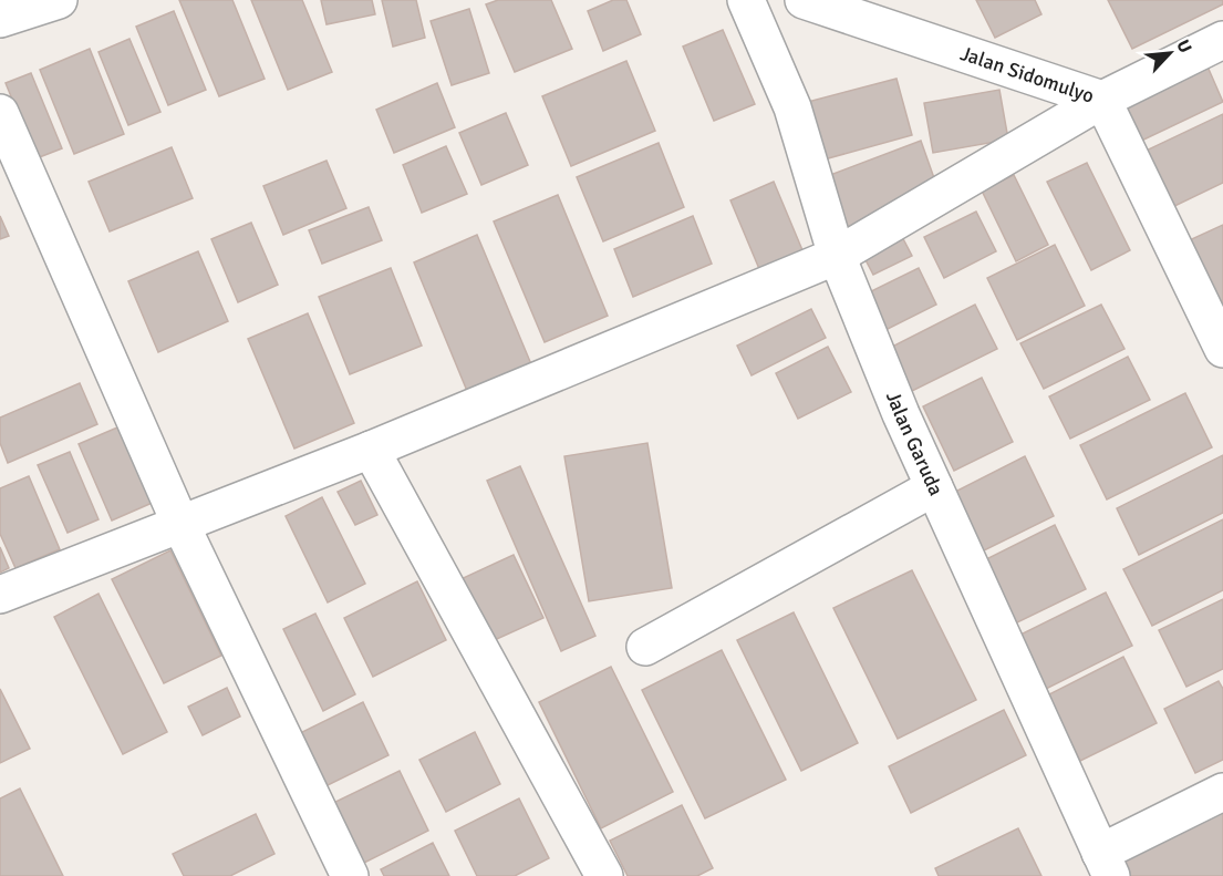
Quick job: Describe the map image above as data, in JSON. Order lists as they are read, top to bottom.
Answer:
{
  "streets": {
    "street": ["Jalan Sidomulyo", "Jalan Garuda"]
  },
  "north": "top right"
}
